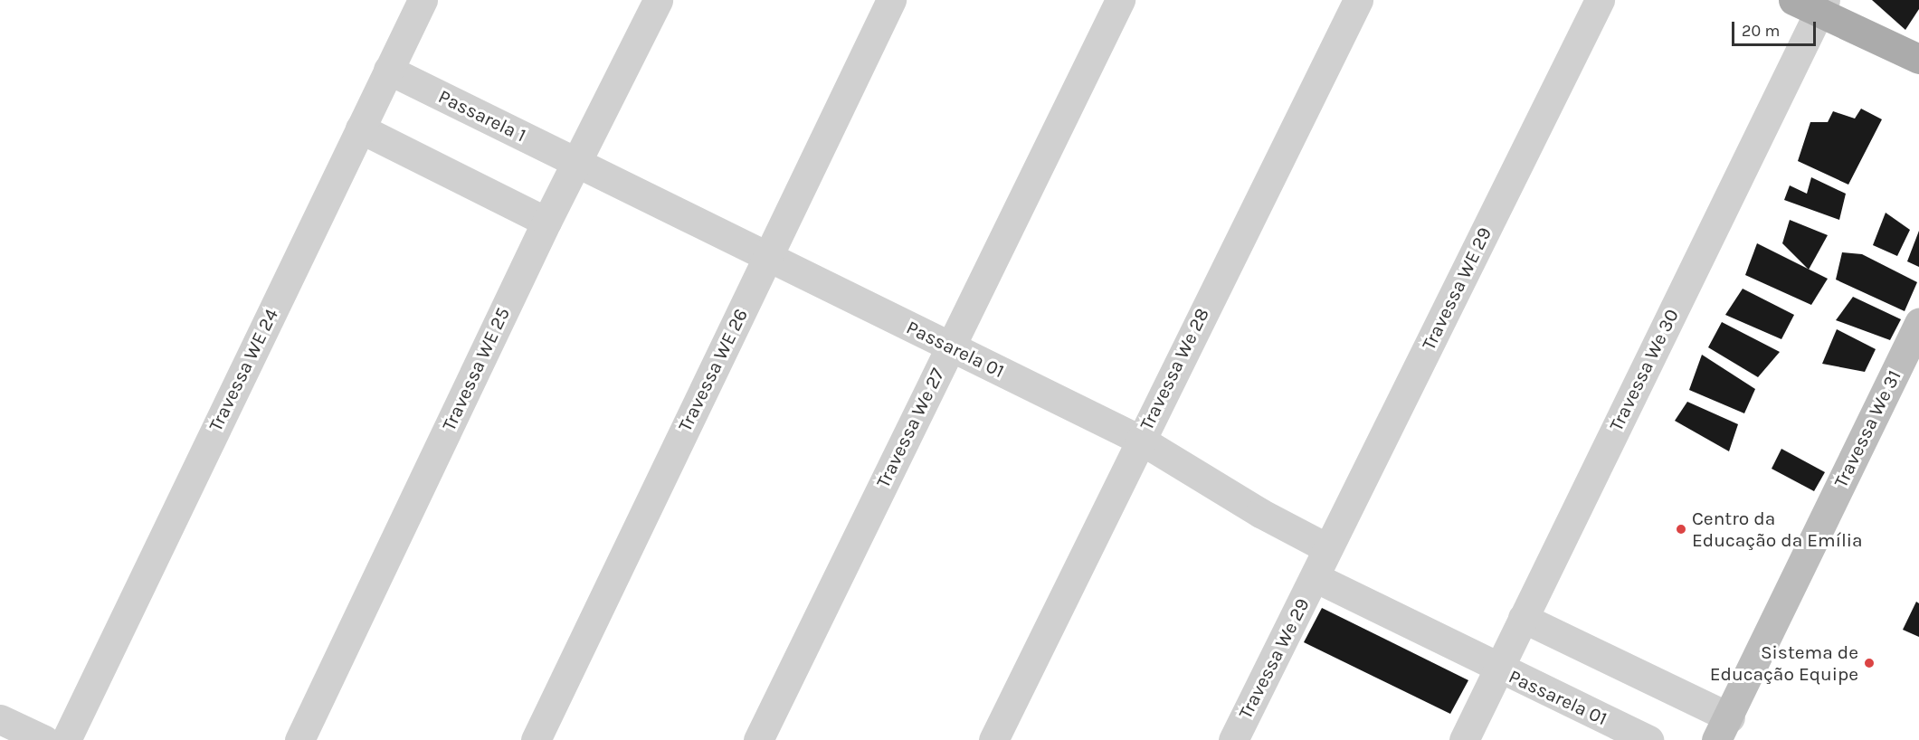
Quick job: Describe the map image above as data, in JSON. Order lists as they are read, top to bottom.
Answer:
{
  "streets": {
    "main road": ["Travessa We 31"],
    "street": [
      "Passarela 1",
      "Travessa WE 29",
      "Passarela 01",
      "Travessa WE 25",
      "Travessa We 28",
      "Travessa WE 24",
      "Travessa WE 26",
      "Travessa We 30",
      "Travessa We 27",
      "Travessa We 29"
    ]
  },
  "crossings": [
    ["Passarela 1", "Passarela 01"],
    ["Passarela 1", "Travessa WE 25"],
    ["Passarela 1", "Travessa WE 24"],
    ["Travessa WE 29", "Passarela 01"],
    ["Travessa WE 29", "Travessa We 29"],
    ["Passarela 01", "Travessa WE 25"],
    ["Passarela 01", "Travessa We 28"],
    ["Passarela 01", "Travessa WE 26"],
    ["Passarela 01", "Travessa We 30"],
    ["Passarela 01", "Travessa We 27"],
    ["Passarela 01", "Travessa We 29"]
  ],
  "places": ["Centro da Educação da Emília", "Sistema de Educação Equipe"],
  "scale_bar": "20 m"
}
